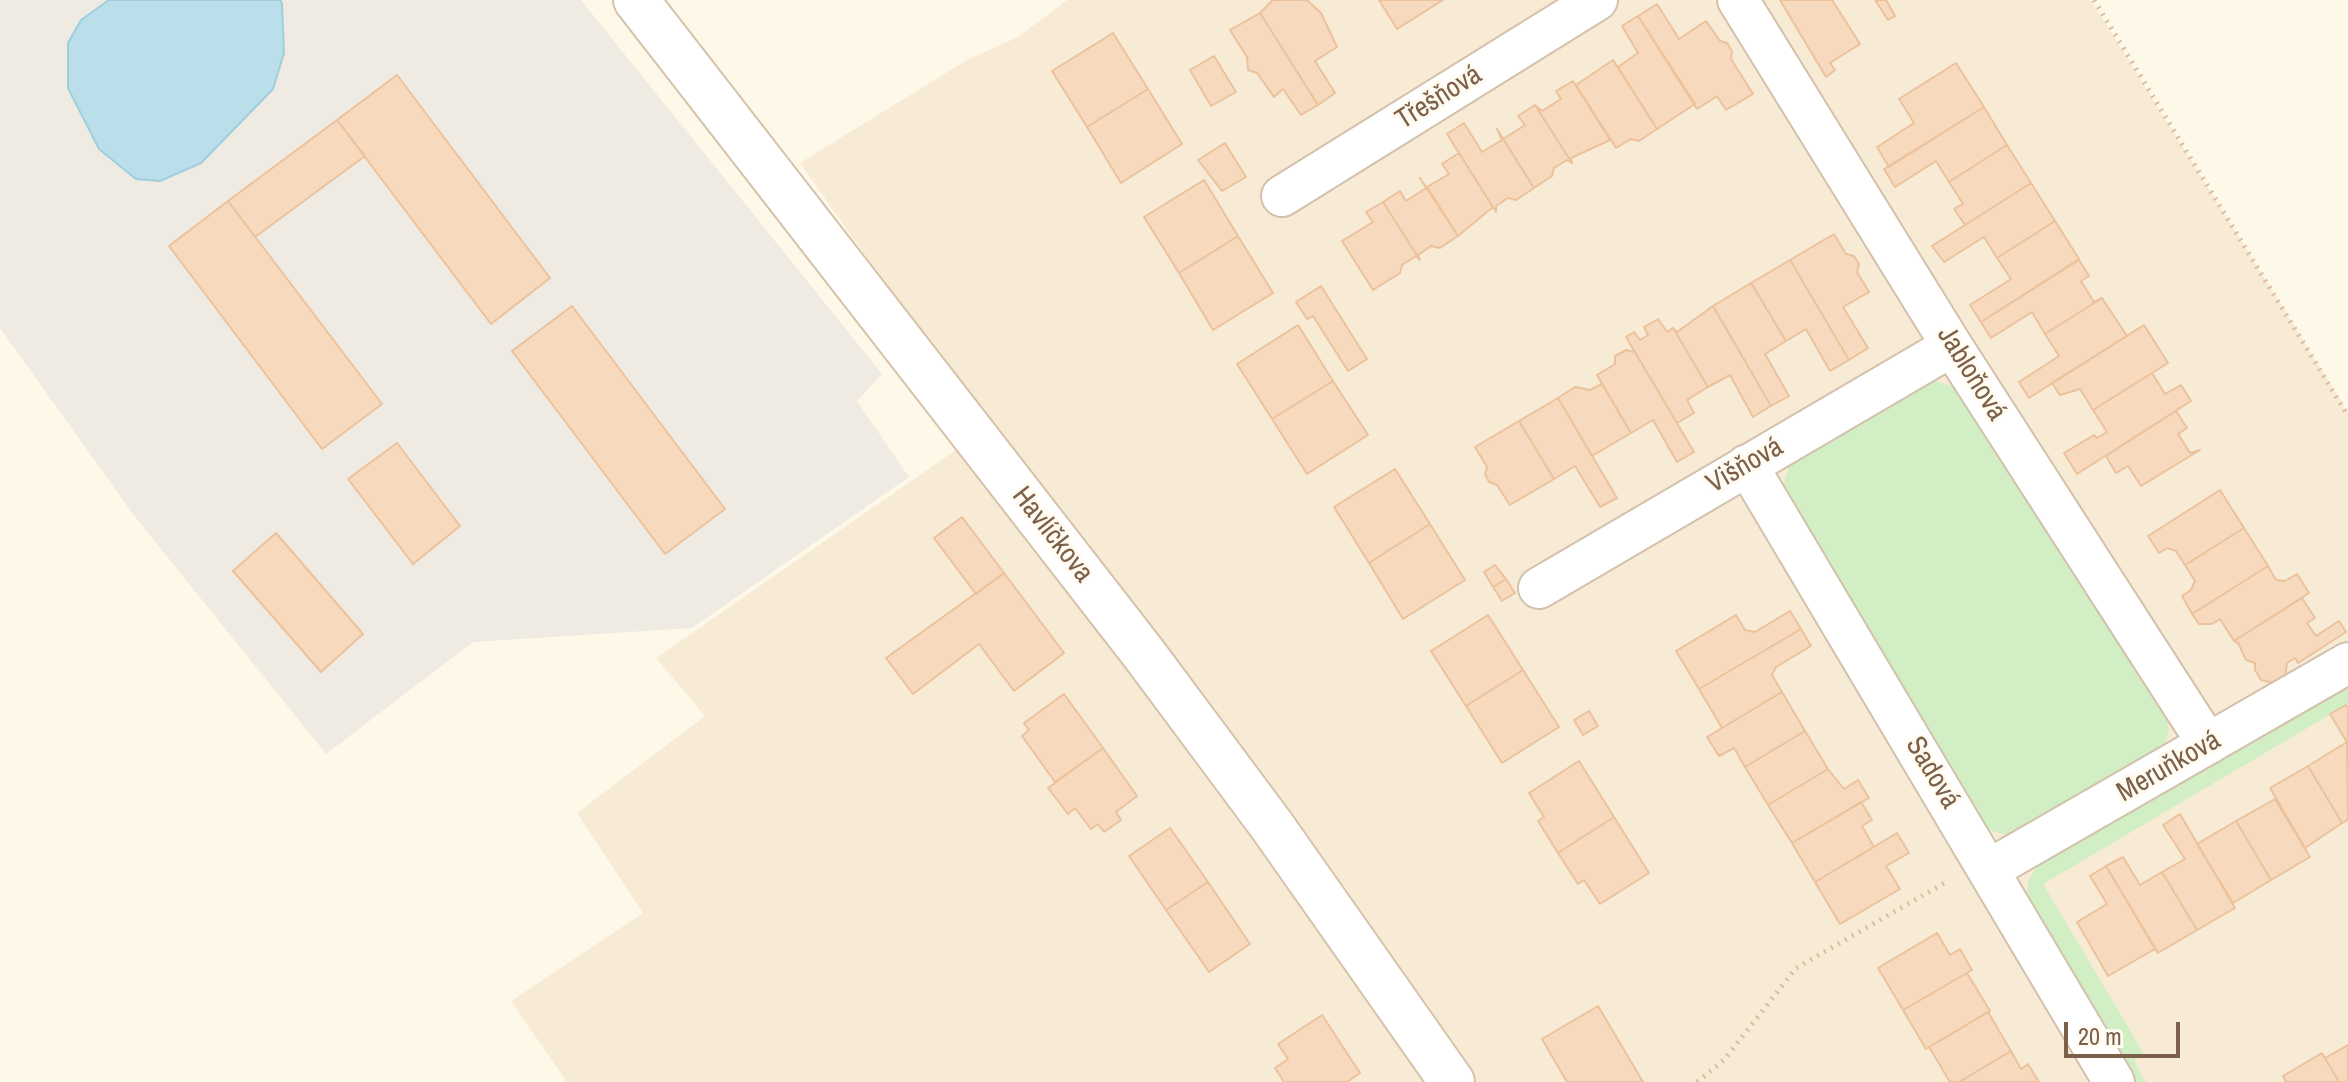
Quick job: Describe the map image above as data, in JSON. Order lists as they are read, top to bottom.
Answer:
{
  "streets": {
    "street": [
      "Třešňová",
      "Jabloňová",
      "Višňová",
      "Havlíčkova",
      "Meruňková",
      "Sadová"
    ]
  },
  "crossings": [
    ["Jabloňová", "Višňová"],
    ["Jabloňová", "Meruňková"],
    ["Višňová", "Sadová"],
    ["Meruňková", "Sadová"]
  ],
  "scale_bar": "20 m"
}
